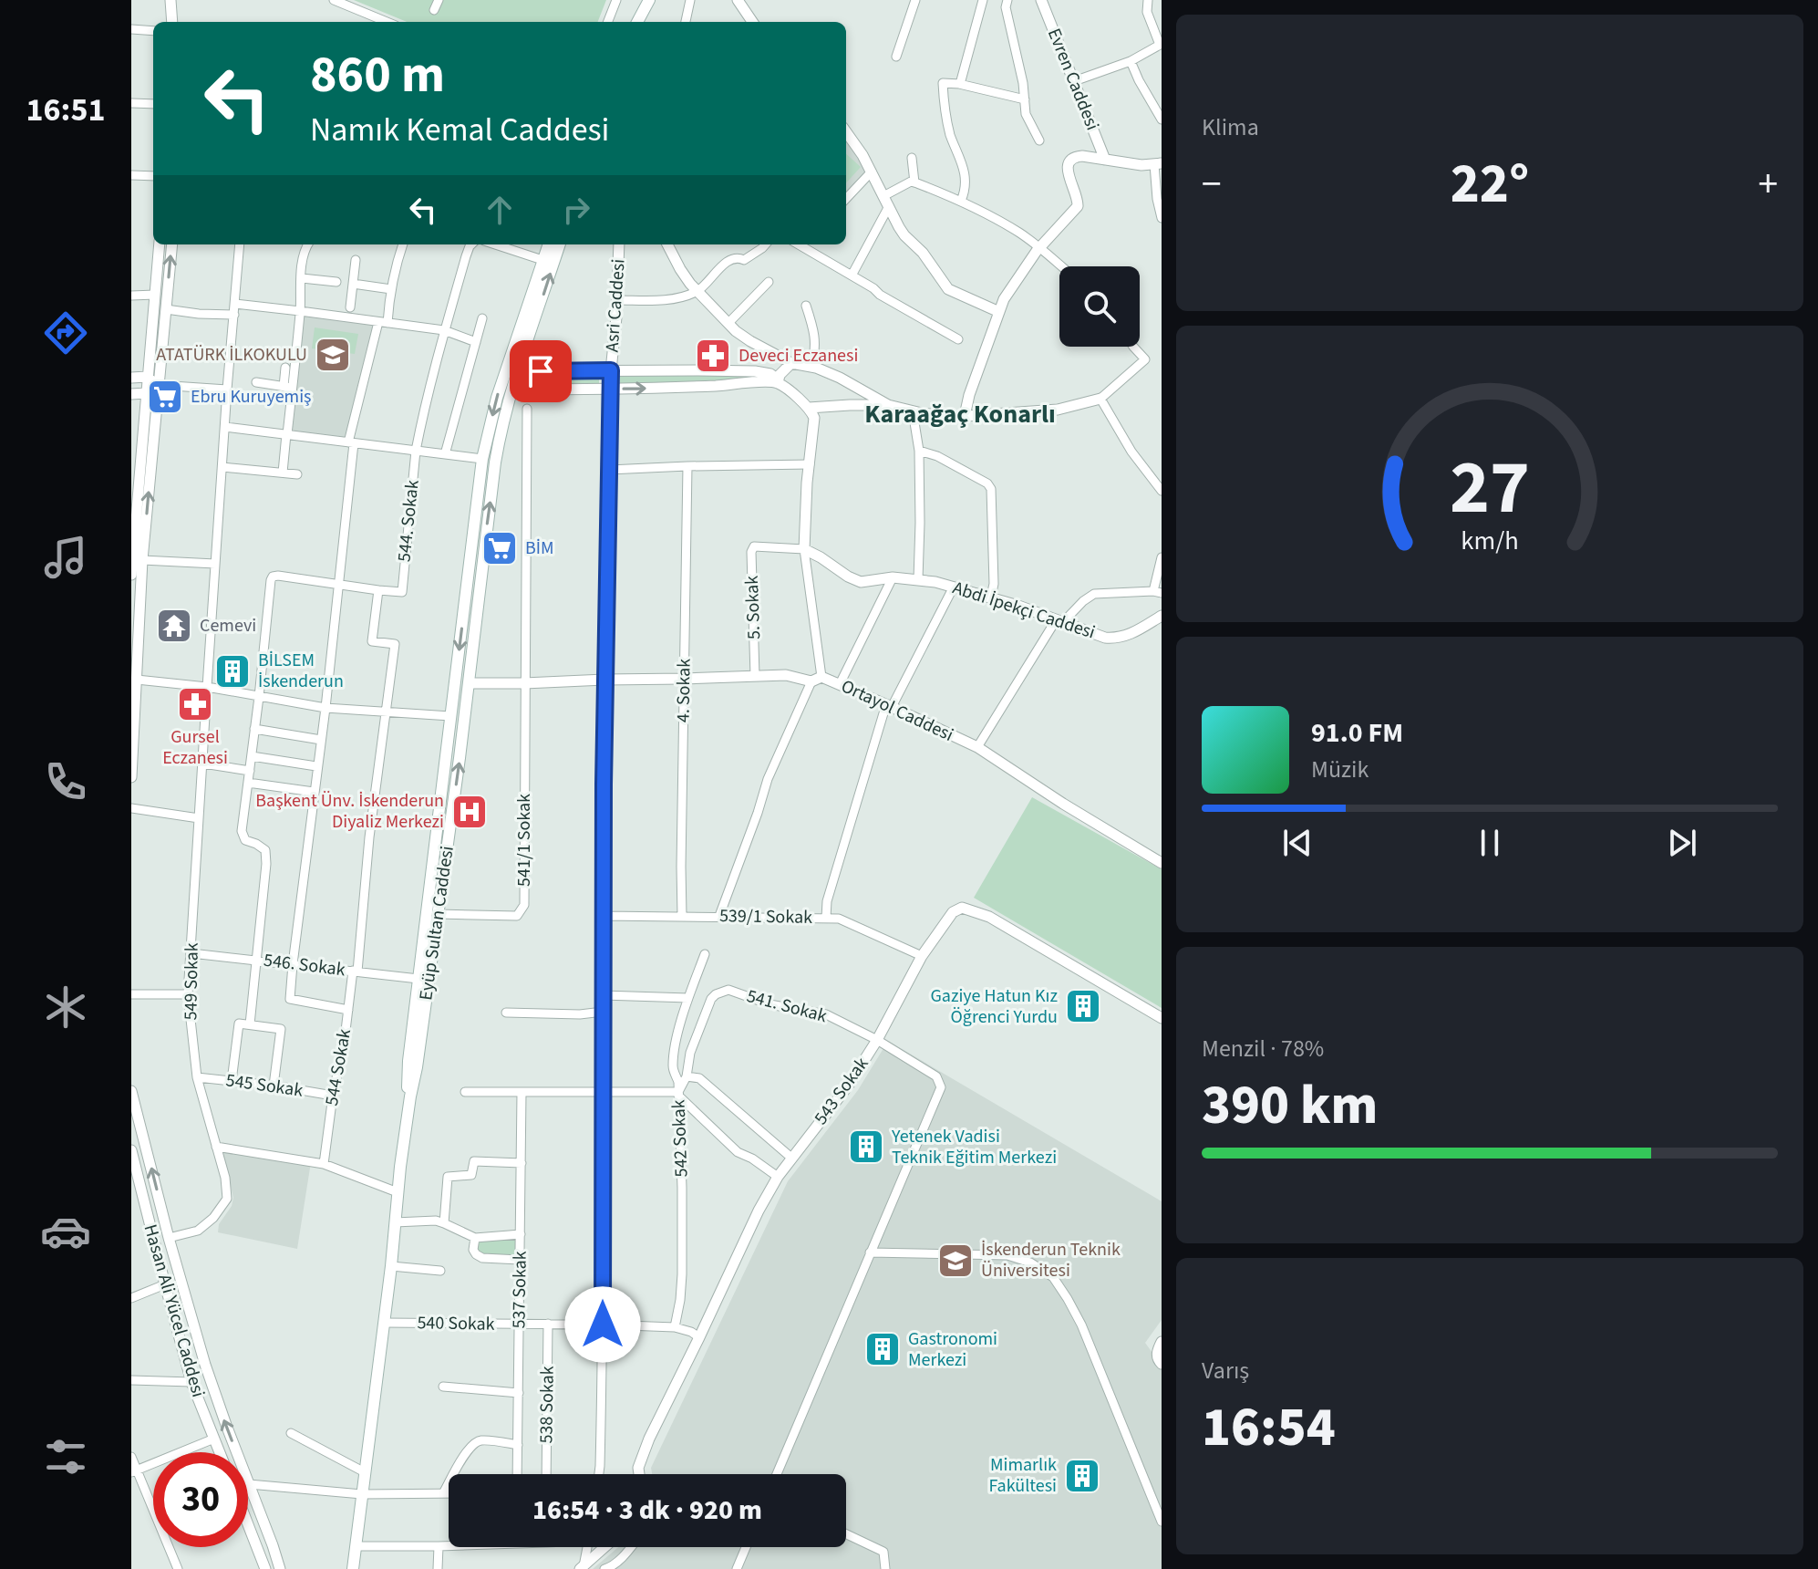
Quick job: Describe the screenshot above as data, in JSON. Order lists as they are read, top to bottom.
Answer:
{
  "streets": {
    "main road": ["Eyüp Sultan Caddesi"],
    "street": [
      "Evren Caddesi",
      "Asri Caddesi",
      "544. Sokak",
      "5. Sokak",
      "Abdi İpekçi Caddesi",
      "4. Sokak",
      "Ortayol Caddesi",
      "541/1 Sokak",
      "539/1 Sokak",
      "546. Sokak",
      "549 Sokak",
      "541. Sokak",
      "544 Sokak",
      "545 Sokak",
      "543 Sokak",
      "542 Sokak",
      "537 Sokak",
      "Hasan Ali Yücel Caddesi",
      "540 Sokak",
      "538 Sokak"
    ]
  },
  "crossings": [
    ["5. Sokak", "Abdi İpekçi Caddesi"],
    ["5. Sokak", "Ortayol Caddesi"],
    ["4. Sokak", "Ortayol Caddesi"],
    ["4. Sokak", "539/1 Sokak"],
    ["Ortayol Caddesi", "541/1 Sokak"],
    ["Ortayol Caddesi", "Eyüp Sultan Caddesi"],
    ["541/1 Sokak", "Eyüp Sultan Caddesi"],
    ["539/1 Sokak", "543 Sokak"],
    ["Eyüp Sultan Caddesi", "540 Sokak"],
    ["546. Sokak", "549 Sokak"],
    ["546. Sokak", "544 Sokak"],
    ["549 Sokak", "545 Sokak"],
    ["541. Sokak", "543 Sokak"],
    ["541. Sokak", "542 Sokak"],
    ["544 Sokak", "545 Sokak"],
    ["543 Sokak", "540 Sokak"],
    ["542 Sokak", "540 Sokak"],
    ["537 Sokak", "540 Sokak"],
    ["540 Sokak", "538 Sokak"]
  ],
  "districts": ["Karaağaç Konarlı"],
  "places": {
    "school or university": ["ATATÜRK İLKOKULU", "İskenderun Teknik Üniversitesi"],
    "pharmacy": ["Deveci Eczanesi", "Gursel Eczanesi"],
    "supermarket": ["Ebru Kuruyemiş", "BİM"],
    "temple": ["Cemevi"],
    "building": [
      "BİLSEM İskenderun",
      "Gaziye Hatun Kız Öğrenci Yurdu",
      "Yetenek Vadisi Teknik Eğitim Merkezi",
      "Gastronomi Merkezi",
      "Mimarlık Fakültesi"
    ],
    "hospital": ["Başkent Ünv. İskenderun Diyaliz Merkezi"]
  },
  "page": {
    "tabs": "16:51",
    "tile": [
      "Klima",
      ["Menzil · 78%", "390 km"],
      ["Varış", "16:54"]
    ],
    "turn": ["860 m", "Namık Kemal Caddesi"],
    "heat": ["−", "22°", "+"],
    "song": ["91.0 FM", "Müzik"],
    "limit": "30",
    "trip": "16:54 · 3 dk · 920 m",
    "gauge": ["27", "km/h"]
  }
}
